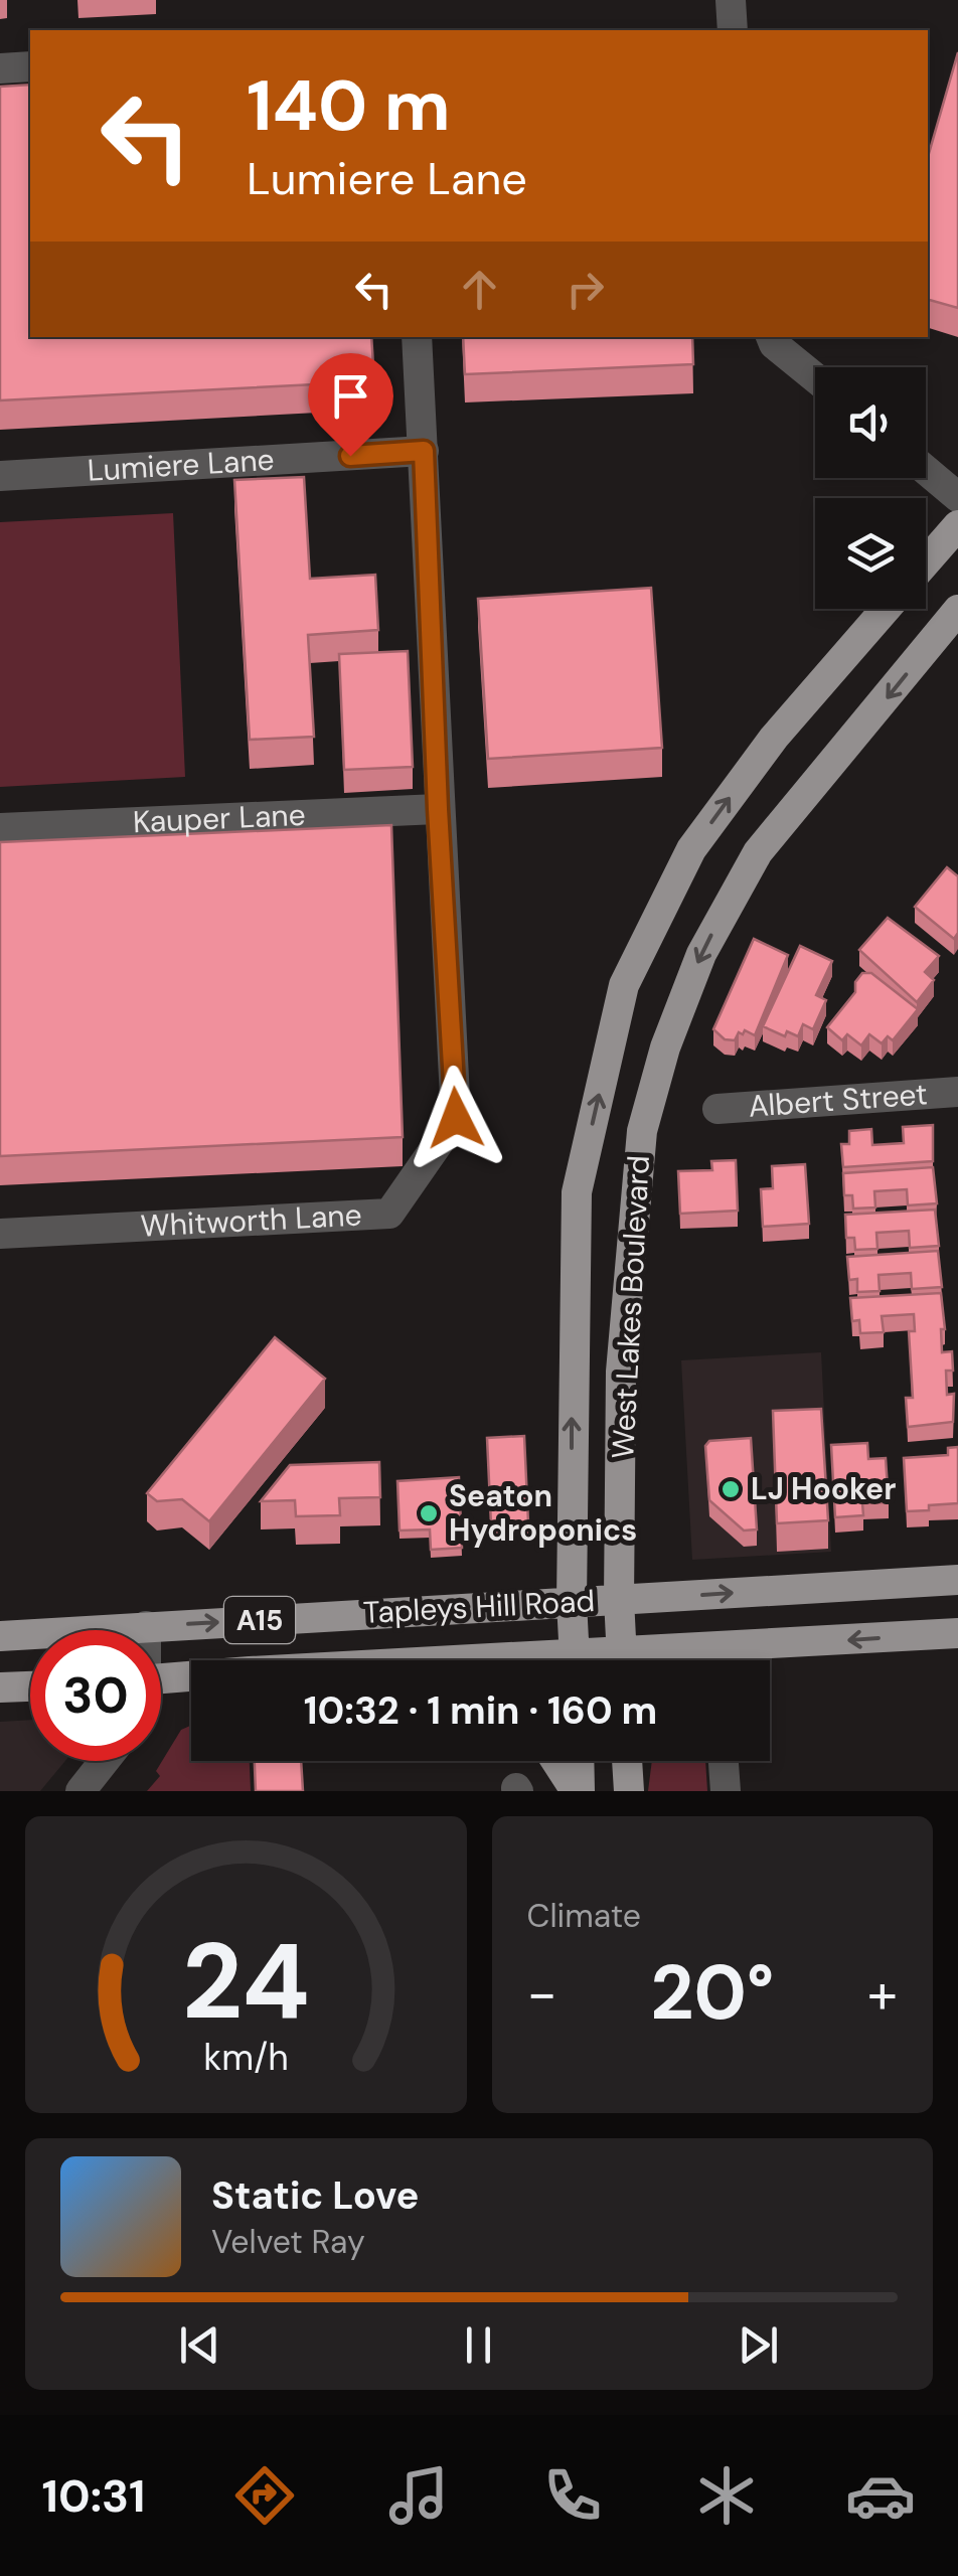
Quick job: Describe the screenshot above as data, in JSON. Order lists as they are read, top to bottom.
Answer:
{
  "streets": {
    "main road": ["West Lakes Boulevard", "Tapleys Hill Road", "A15"],
    "street": [
      "Lumiere Lane",
      "Kauper Lane",
      "Albert Street",
      "Whitworth Lane"
    ]
  },
  "crossings": [
    ["Lumiere Lane", "Whitworth Lane"],
    ["Kauper Lane", "Whitworth Lane"],
    ["West Lakes Boulevard", "Tapleys Hill Road"]
  ],
  "places": ["LJ Hooker", "Seaton Hydroponics"],
  "page": {
    "turn": ["140 m", "Lumiere Lane"],
    "limit": "30",
    "trip": "10:32 · 1 min · 160 m",
    "tile": "Climate",
    "heat": ["−", "20°", "+"],
    "song": ["Static Love", "Velvet Ray"],
    "tabs": "10:31",
    "gauge": ["24", "km/h"]
  }
}
